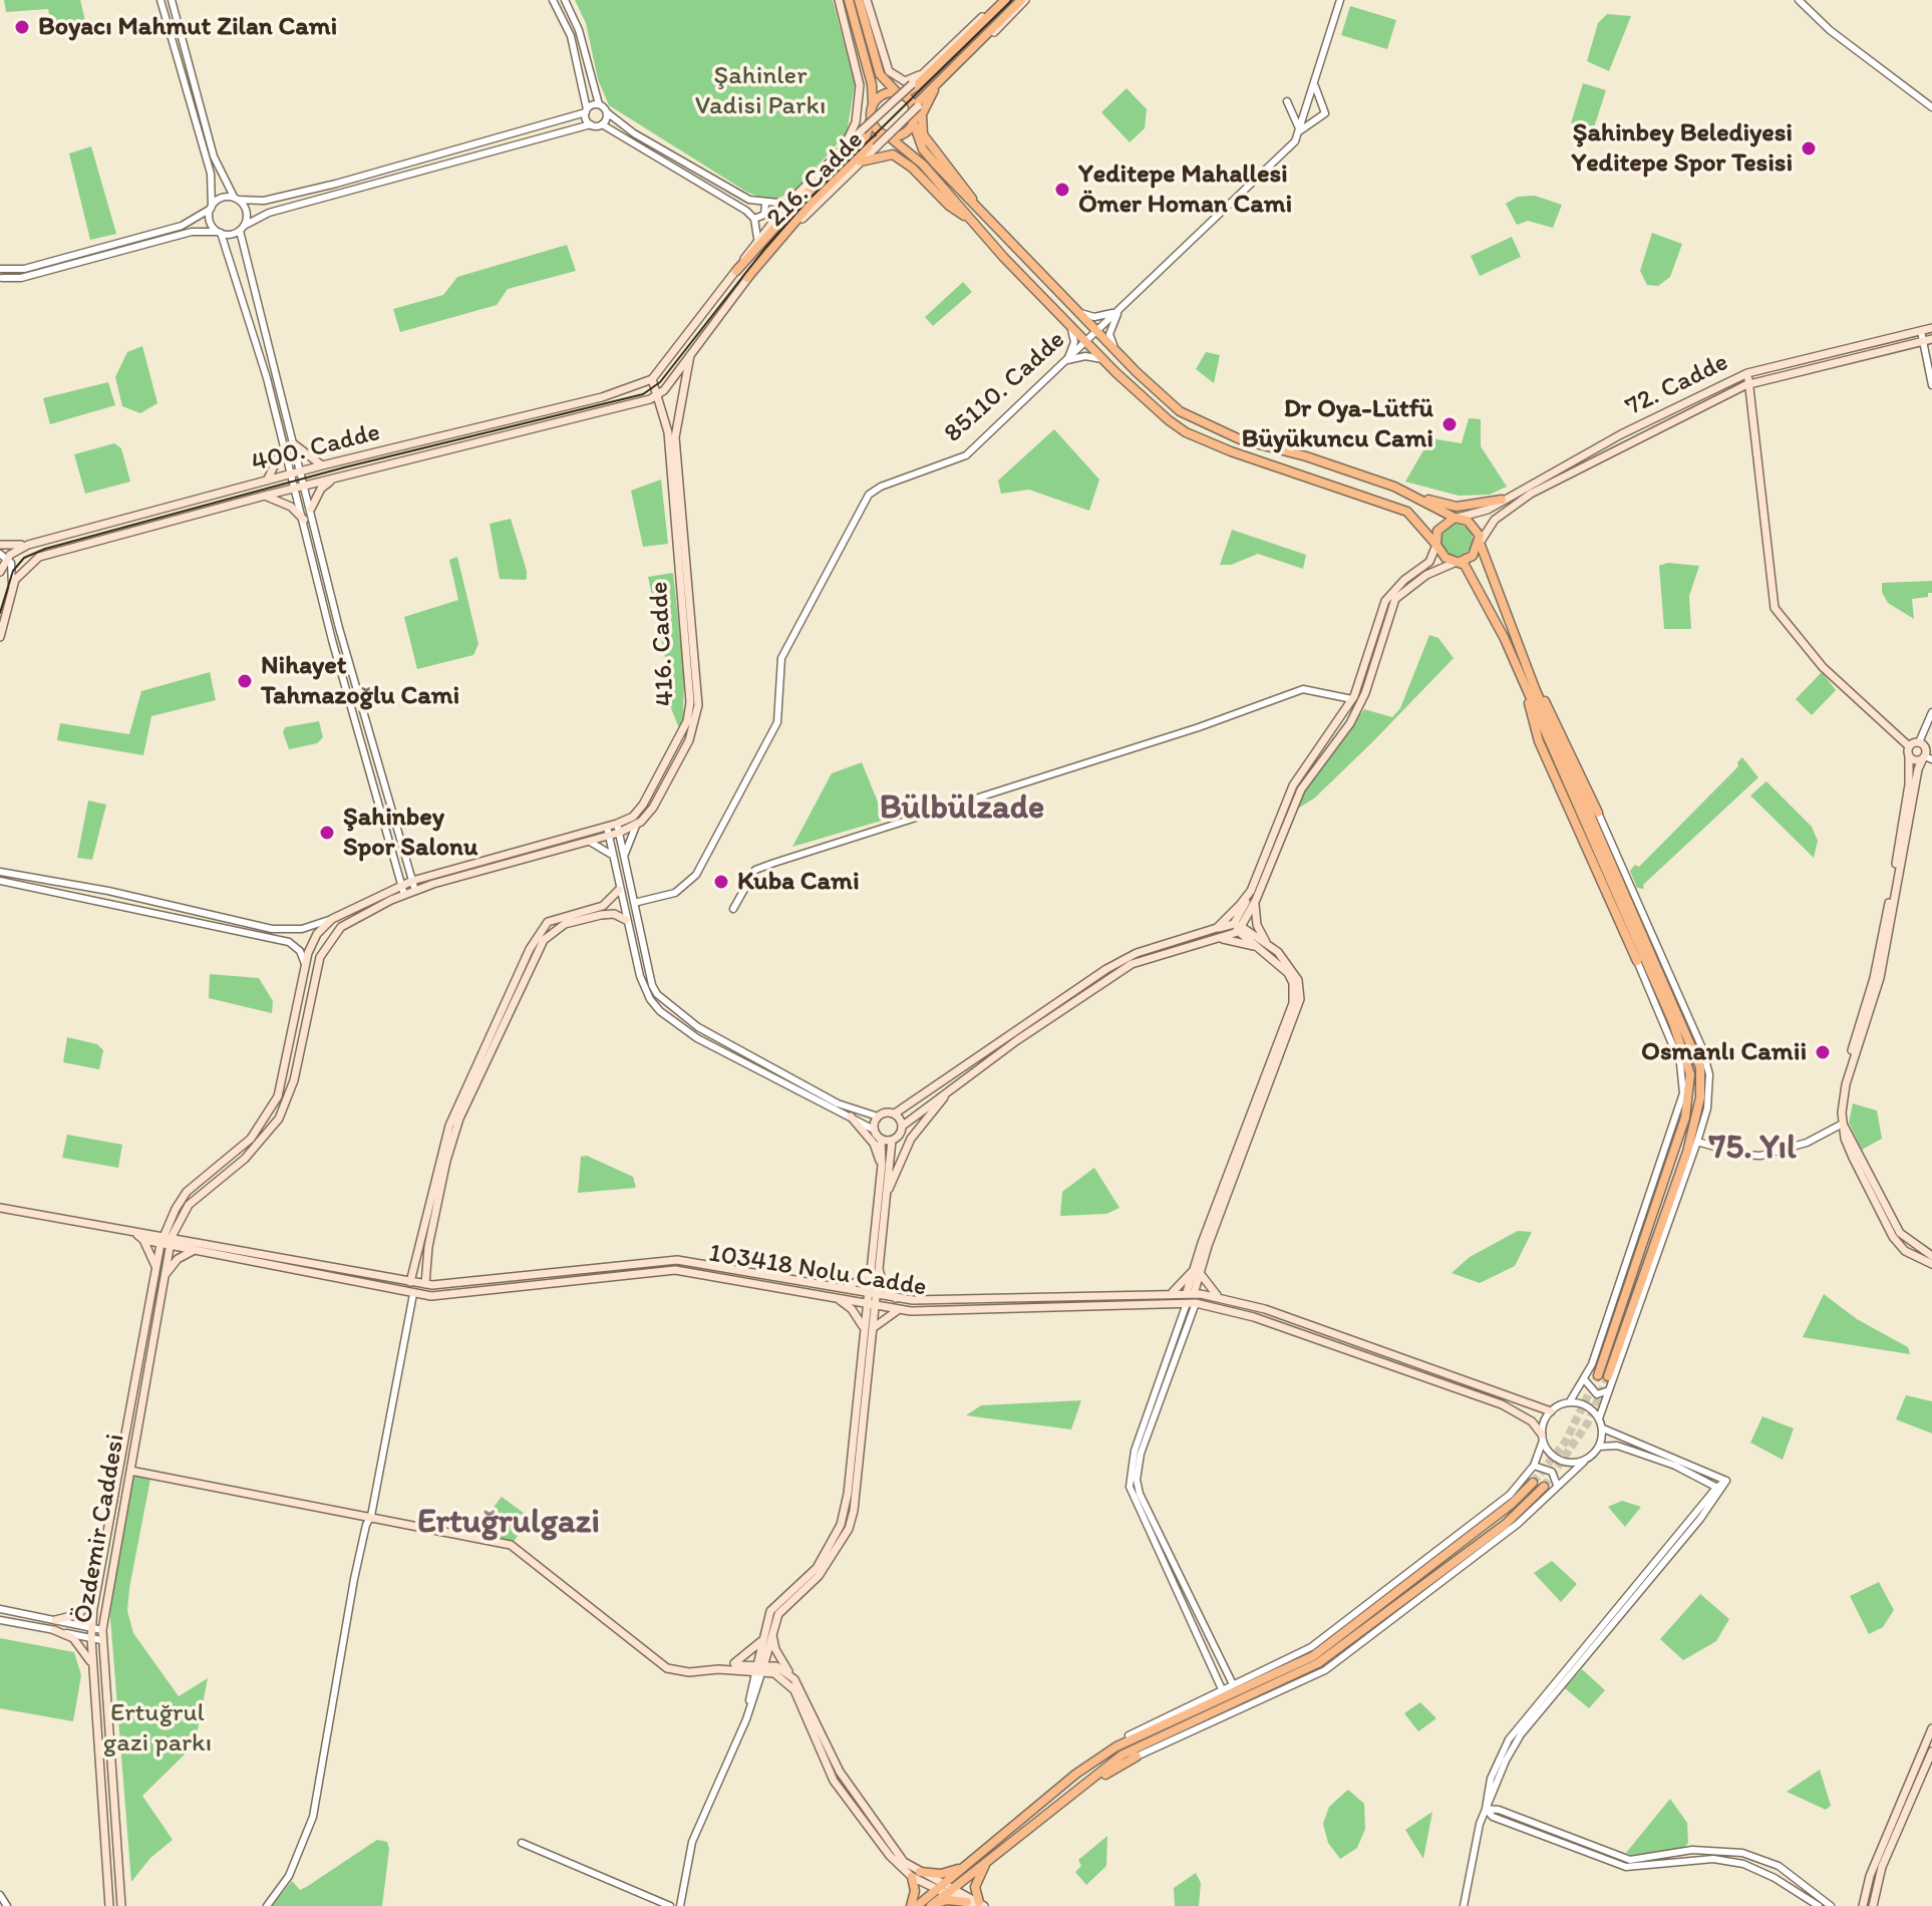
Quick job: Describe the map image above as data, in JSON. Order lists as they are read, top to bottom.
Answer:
{
  "streets": {
    "main road": [
      "216. Cadde",
      "72. Cadde",
      "400. Cadde",
      "416. Cadde",
      "103418 Nolu Cadde",
      "Özdemir Caddesi"
    ],
    "street": ["85110. Cadde"]
  },
  "crossings": [
    ["216. Cadde", "400. Cadde"],
    ["216. Cadde", "416. Cadde"],
    ["400. Cadde", "416. Cadde"],
    ["416. Cadde", "103418 Nolu Cadde"],
    ["416. Cadde", "Özdemir Caddesi"],
    ["103418 Nolu Cadde", "Özdemir Caddesi"]
  ],
  "districts": ["Bülbülzade", "75. Yıl", "Ertuğrulgazi"],
  "parks": ["Şahinler Vadisi Parkı", "Ertuğrul gazi parkı"],
  "places": [
    "Boyacı Mahmut Zilan Cami",
    "Şahinbey Belediyesi Yeditepe Spor Tesisi",
    "Yeditepe Mahallesi Ömer Homan Cami",
    "Dr Oya-Lütfü Büyükuncu Cami",
    "Nihayet Tahmazoğlu Cami",
    "Şahinbey Spor Salonu",
    "Kuba Cami",
    "Osmanlı Camii"
  ]
}
